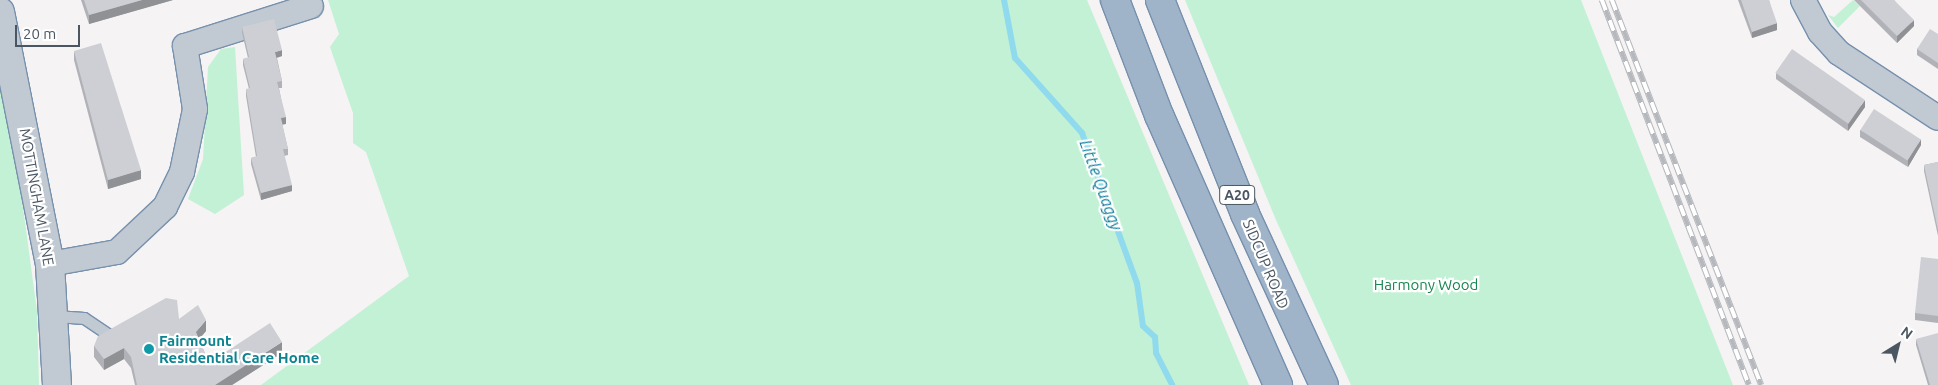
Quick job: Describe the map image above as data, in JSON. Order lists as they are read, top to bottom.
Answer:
{
  "streets": {
    "highway": ["A20", "SIDCUP ROAD"],
    "street": ["MOTTINGHAM LANE"]
  },
  "water": ["Little Quaggy"],
  "parks": ["Harmony Wood"],
  "places": ["Fairmount Residential Care Home"],
  "scale_bar": "20 m",
  "north": "top right"
}
